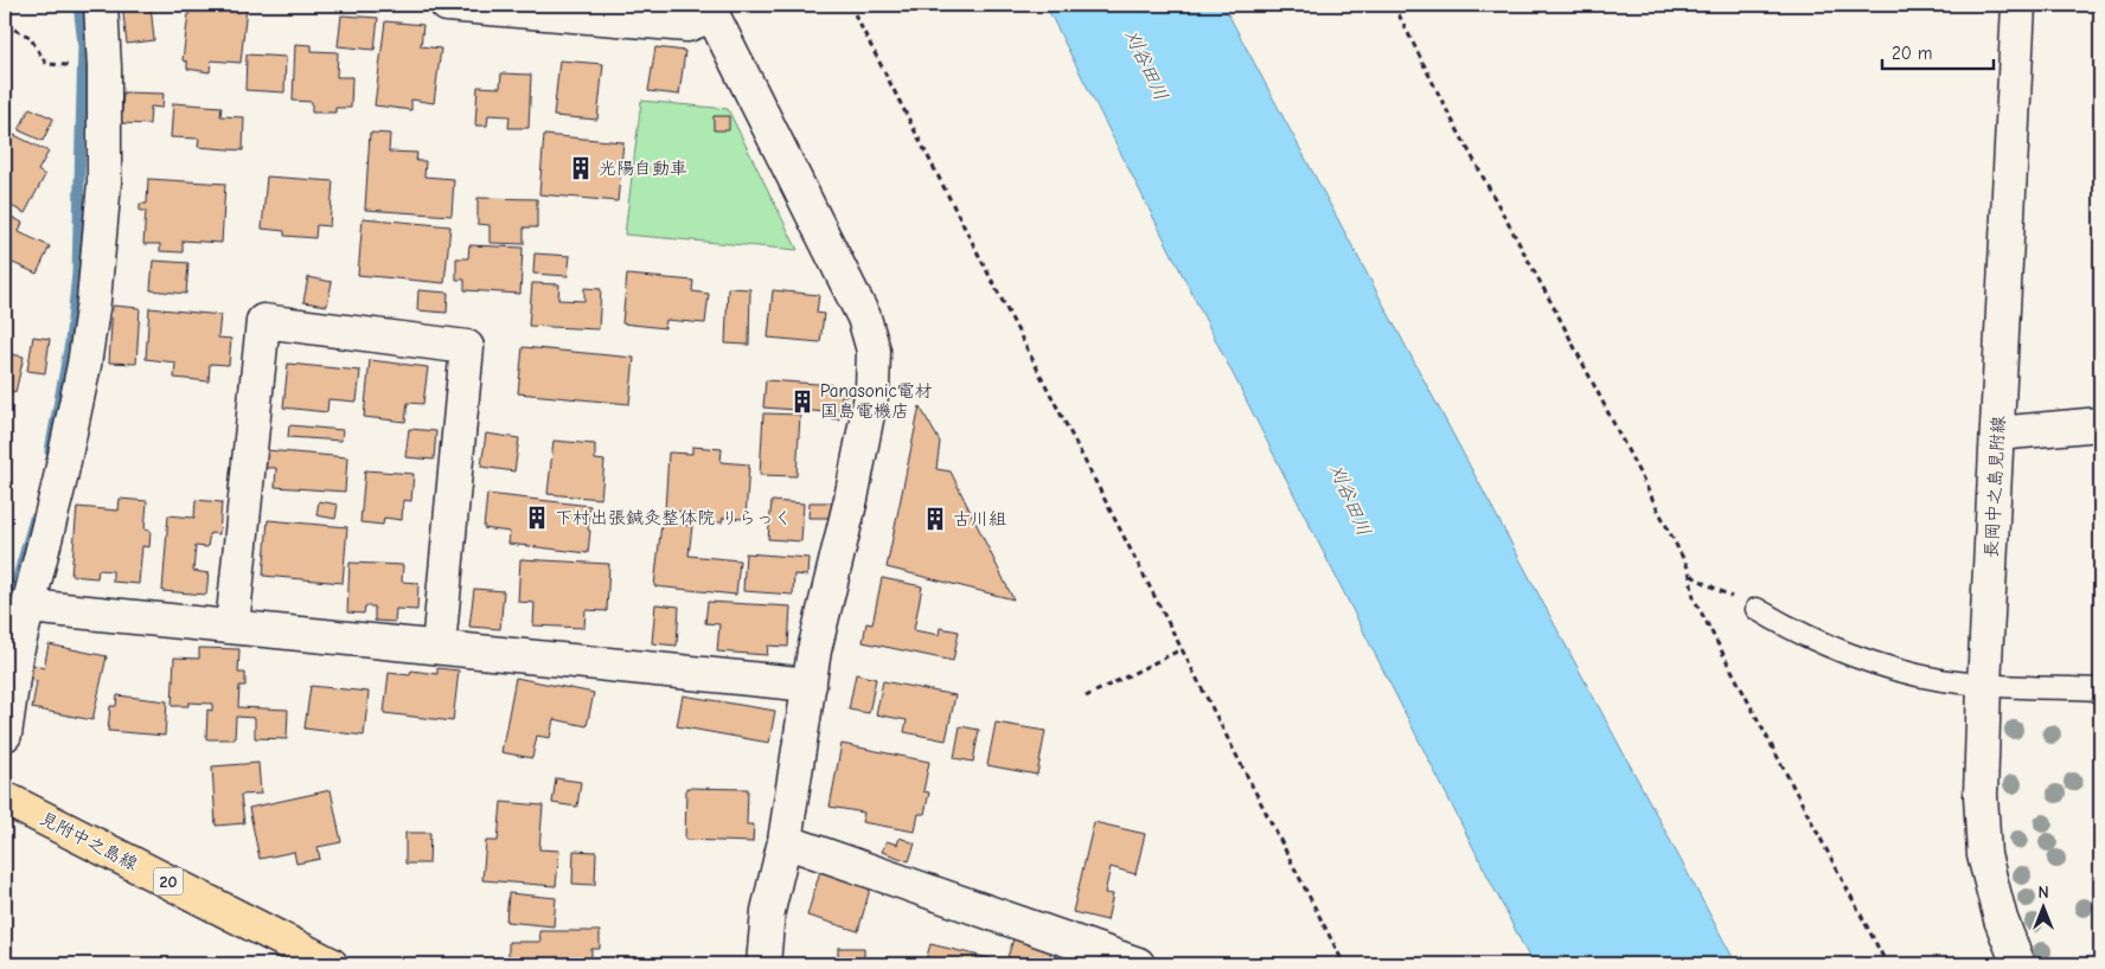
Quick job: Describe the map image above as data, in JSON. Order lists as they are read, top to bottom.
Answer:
{
  "streets": {
    "main road": ["見附中之島線", "20"],
    "street": ["長岡中之島見附線"]
  },
  "water": ["刈谷田川"],
  "places": {
    "building": [
      "光陽自動車",
      "Panasonic電材 国島電機店",
      "下村出張鍼灸整体院 りらっく",
      "古川組"
    ]
  },
  "scale_bar": "20 m",
  "north": "top"
}
